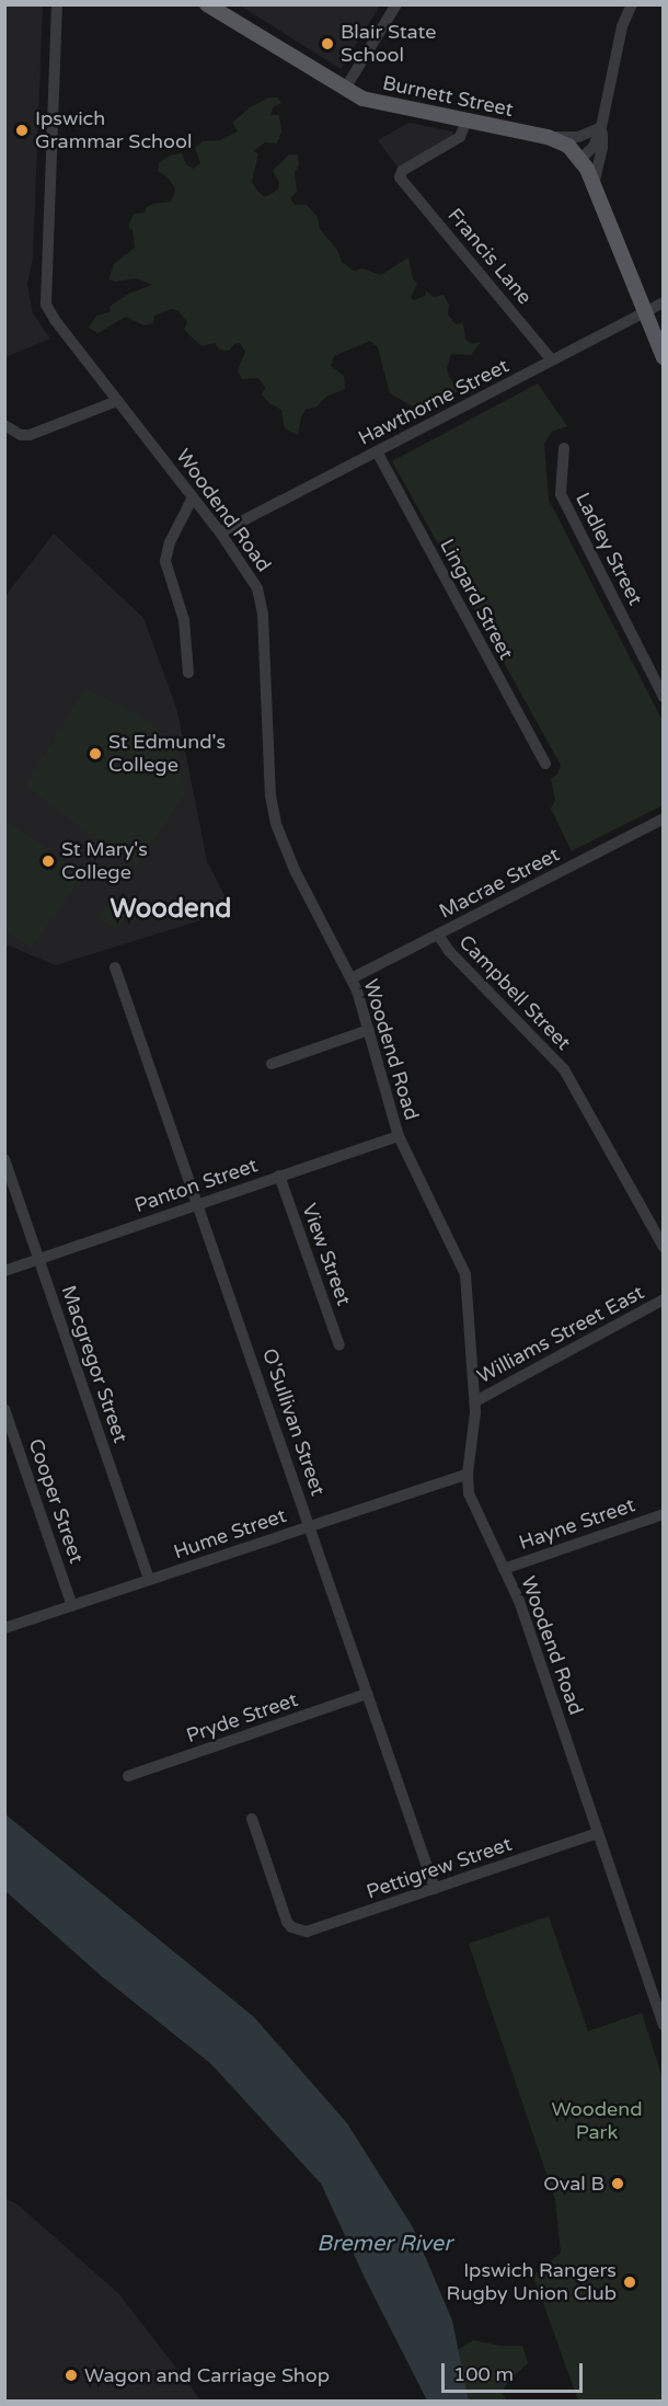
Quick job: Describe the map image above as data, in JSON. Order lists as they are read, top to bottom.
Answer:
{
  "streets": {
    "main road": ["Burnett Street"],
    "street": [
      "Francis Lane",
      "Hawthorne Street",
      "Woodend Road",
      "Ladley Street",
      "Lingard Street",
      "Macrae Street",
      "Campbell Street",
      "Panton Street",
      "View Street",
      "Williams Street East",
      "Macgregor Street",
      "O'Sullivan Street",
      "Cooper Street",
      "Hayne Street",
      "Hume Street",
      "Pryde Street",
      "Pettigrew Street"
    ]
  },
  "crossings": [
    ["Burnett Street", "Francis Lane"],
    ["Francis Lane", "Hawthorne Street"],
    ["Hawthorne Street", "Woodend Road"],
    ["Hawthorne Street", "Lingard Street"],
    ["Woodend Road", "Macrae Street"],
    ["Woodend Road", "Panton Street"],
    ["Woodend Road", "Williams Street East"],
    ["Woodend Road", "Hayne Street"],
    ["Woodend Road", "Hume Street"],
    ["Woodend Road", "Pettigrew Street"],
    ["Macrae Street", "Campbell Street"],
    ["Panton Street", "View Street"],
    ["Panton Street", "Macgregor Street"],
    ["Panton Street", "O'Sullivan Street"],
    ["Macgregor Street", "Hume Street"],
    ["O'Sullivan Street", "Hume Street"],
    ["O'Sullivan Street", "Pryde Street"],
    ["O'Sullivan Street", "Pettigrew Street"],
    ["Cooper Street", "Hume Street"]
  ],
  "districts": ["Woodend"],
  "water": ["Bremer River"],
  "parks": ["Woodend Park"],
  "places": [
    "Blair State School",
    "Ipswich Grammar School",
    "St Edmund's College",
    "St Mary's College",
    "Oval B",
    "Ipswich Rangers Rugby Union Club",
    "Wagon and Carriage Shop"
  ],
  "scale_bar": "100 m"
}
